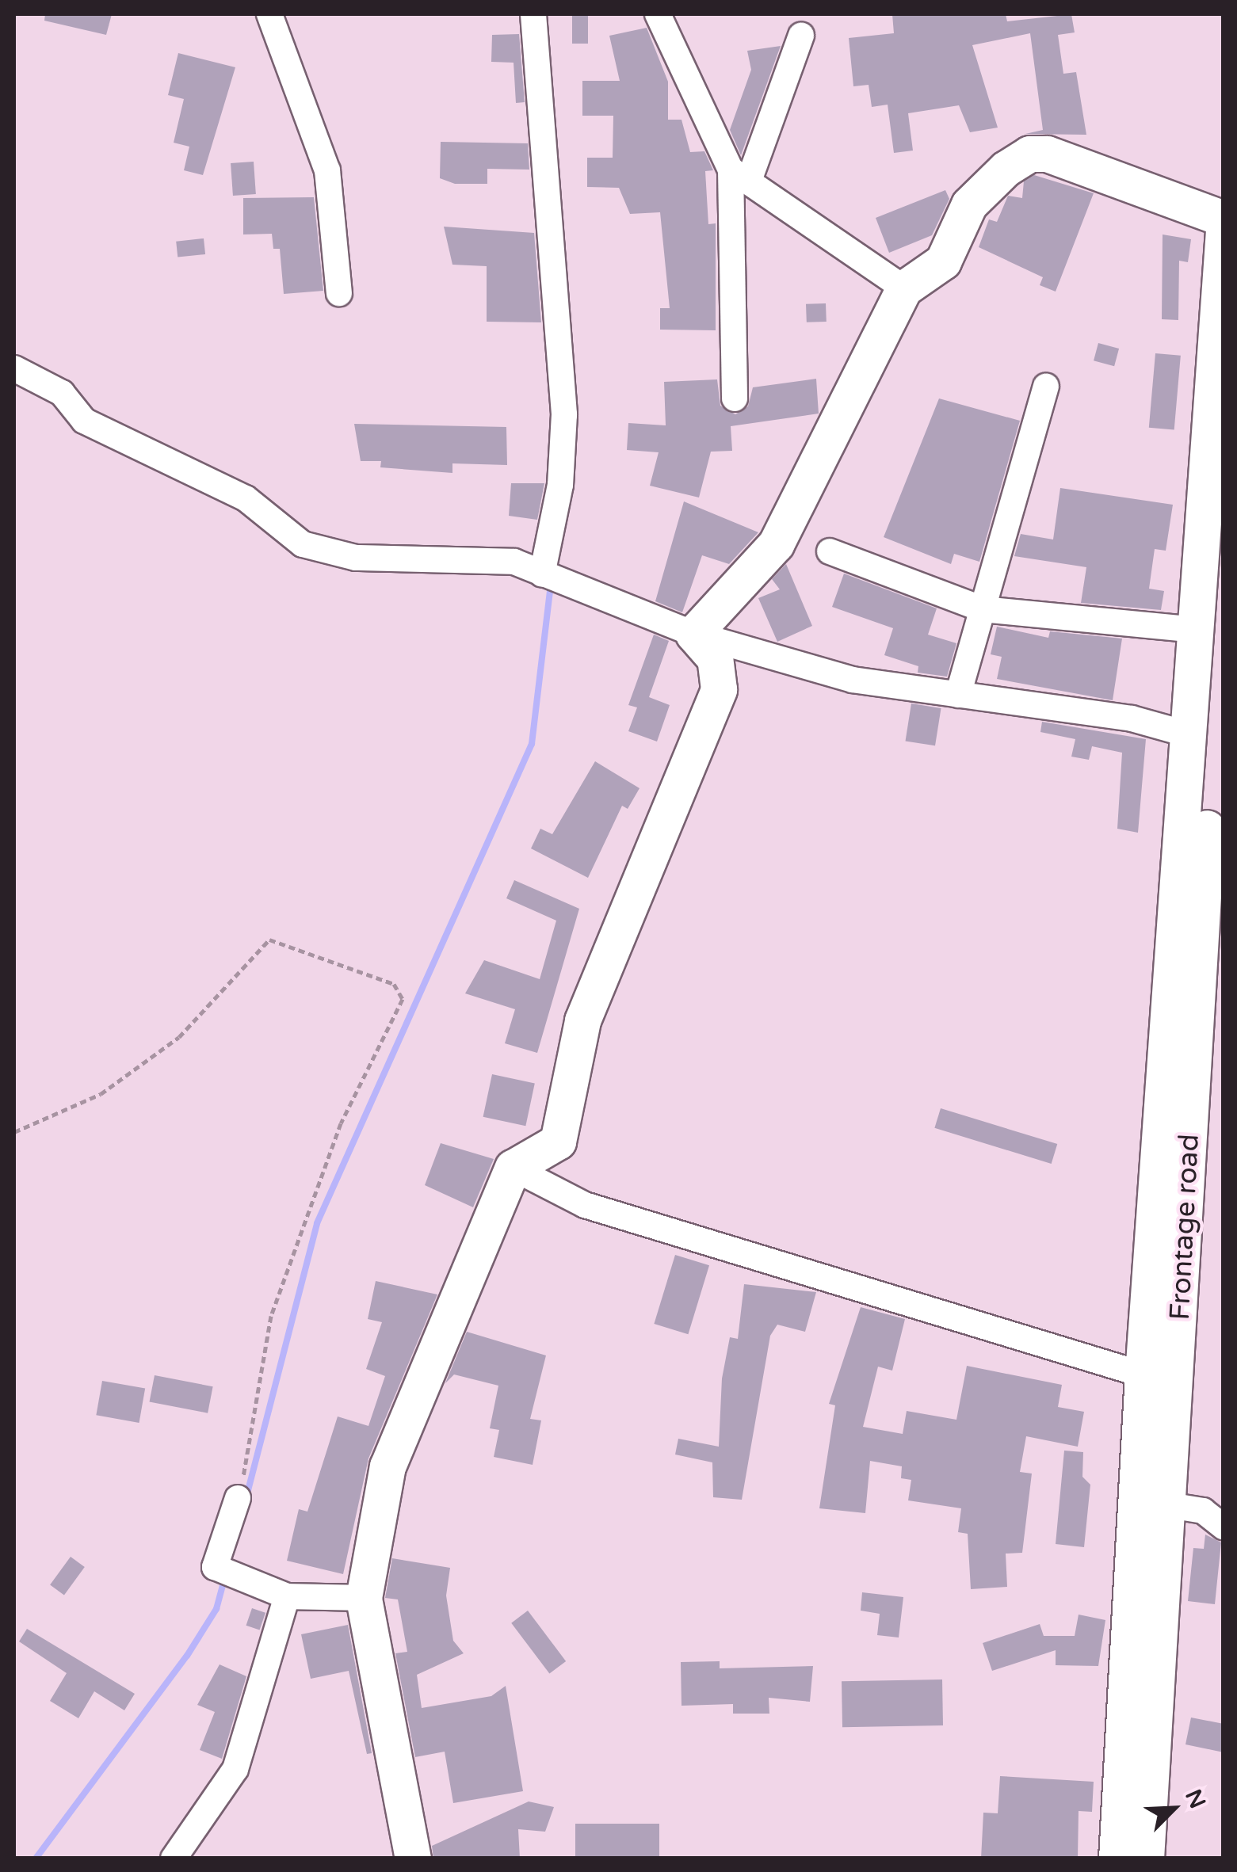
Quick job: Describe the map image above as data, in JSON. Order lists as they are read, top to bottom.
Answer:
{
  "streets": {
    "main road": ["Frontage road"]
  },
  "north": "top right"
}
